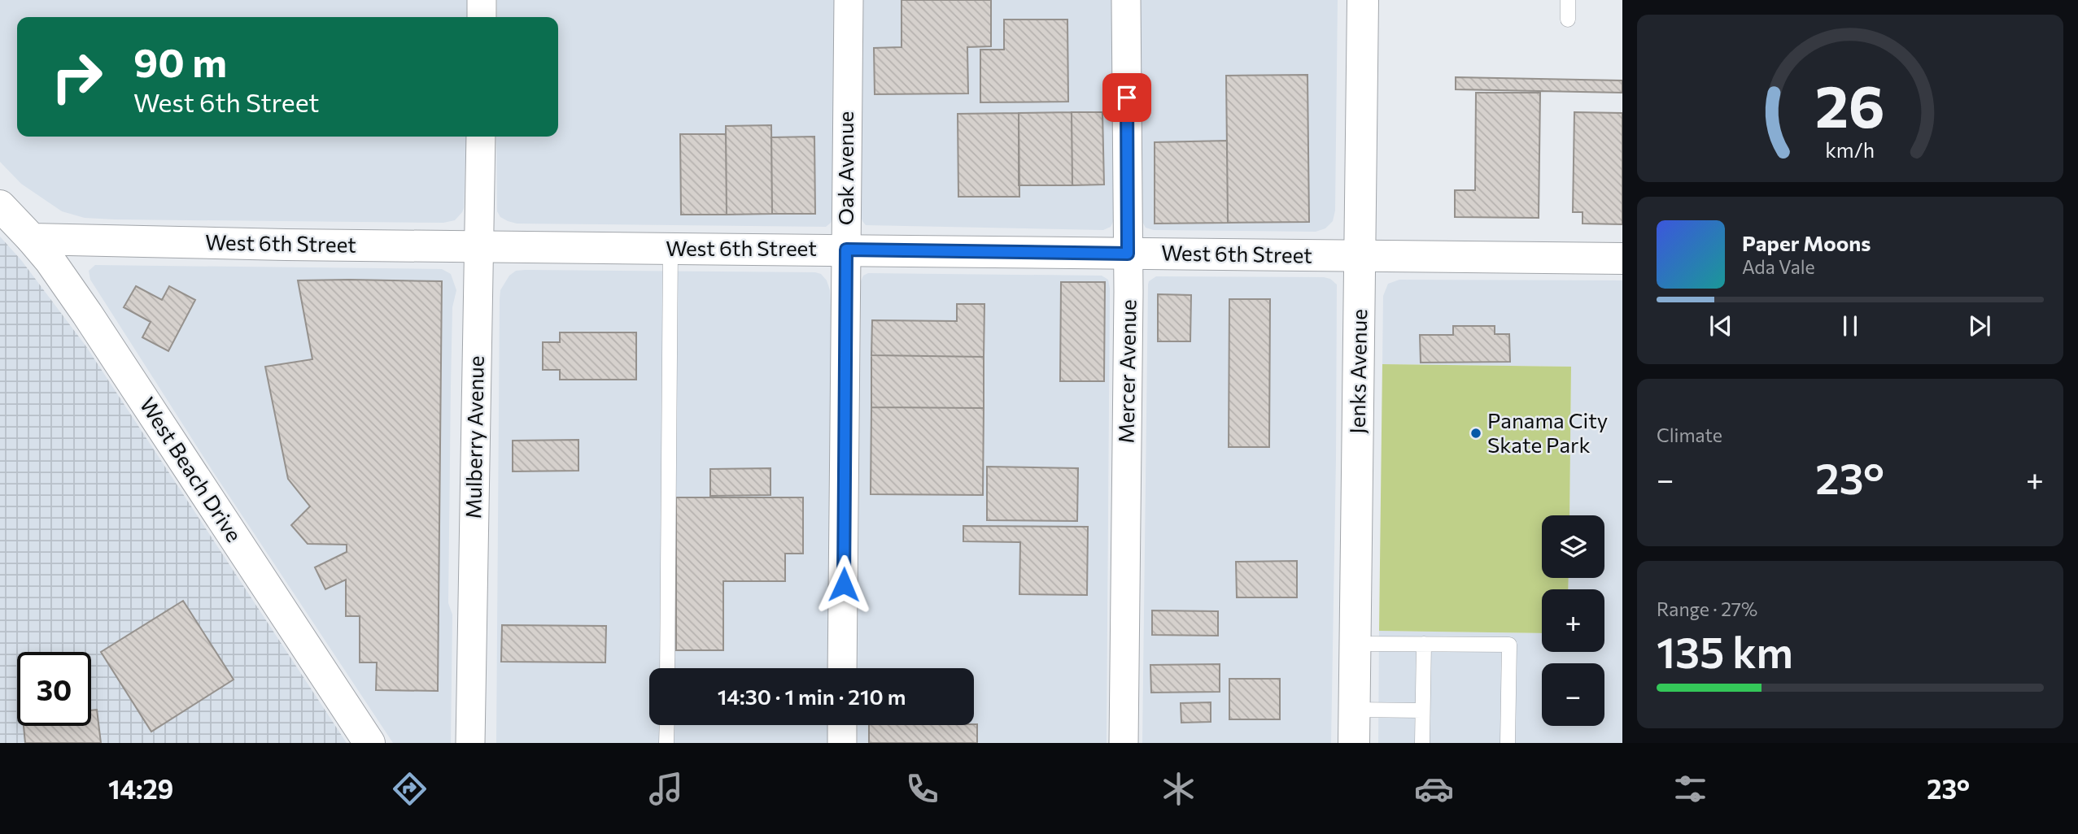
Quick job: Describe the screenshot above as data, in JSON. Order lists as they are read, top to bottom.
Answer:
{
  "streets": {
    "main road": ["West 6th Street", "Jenks Avenue", "West Beach Drive"],
    "street": ["Oak Avenue", "Mercer Avenue", "Mulberry Avenue"]
  },
  "crossings": [
    ["Oak Avenue", "West 6th Street"],
    ["West 6th Street", "Mercer Avenue"],
    ["West 6th Street", "Jenks Avenue"],
    ["West 6th Street", "Mulberry Avenue"],
    ["West 6th Street", "West Beach Drive"]
  ],
  "places": ["Panama City Skate Park"],
  "page": {
    "turn": ["90 m", "West 6th Street"],
    "song": ["Paper Moons", "Ada Vale"],
    "tile": [
      "Climate",
      ["Range · 27%", "135 km"]
    ],
    "heat": ["−", "23°", "+"],
    "map_buttons": ["+", "−"],
    "limit": "30",
    "trip": "14:30 · 1 min · 210 m",
    "tabs": ["14:29", "23°"],
    "gauge": ["26", "km/h"]
  }
}
